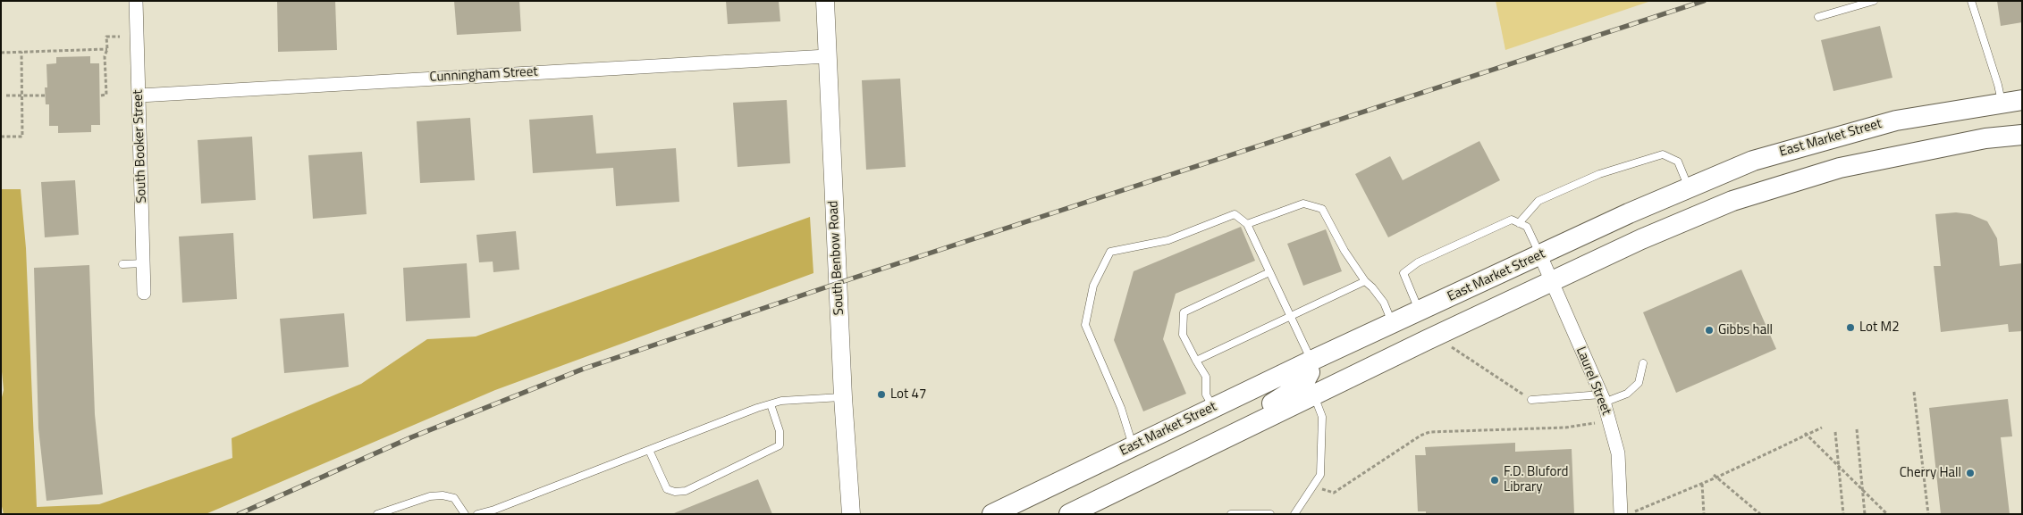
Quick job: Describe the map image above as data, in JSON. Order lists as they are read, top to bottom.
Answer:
{
  "streets": {
    "main road": ["East Market Street"],
    "street": [
      "Cunningham Street",
      "South Booker Street",
      "South Benbow Road",
      "Laurel Street"
    ]
  },
  "crossings": [
    ["Cunningham Street", "South Booker Street"],
    ["Cunningham Street", "South Benbow Road"],
    ["East Market Street", "Laurel Street"]
  ],
  "places": [
    "Lot M2",
    "Gibbs hall",
    "Lot 47",
    "Cherry Hall",
    "F.D. Bluford Library"
  ]
}
